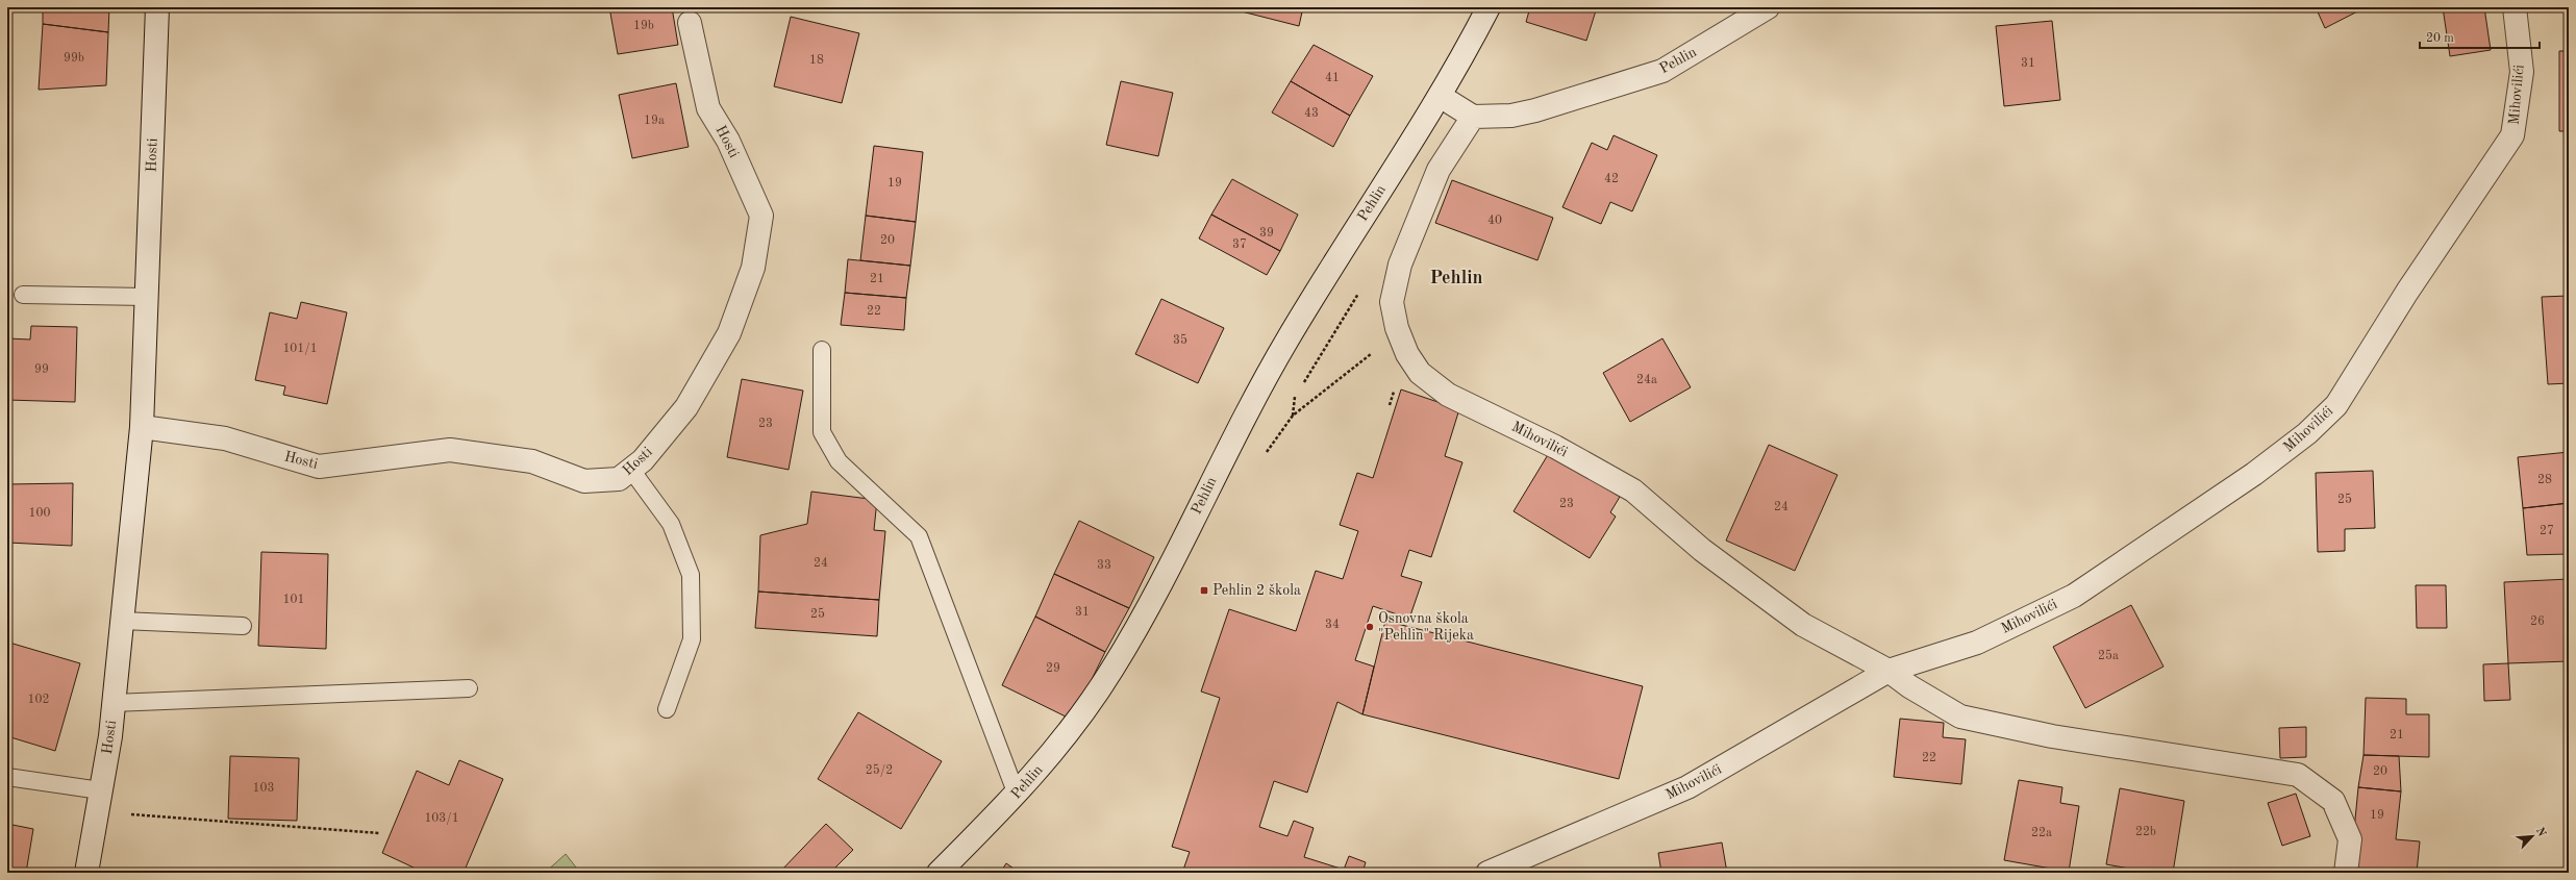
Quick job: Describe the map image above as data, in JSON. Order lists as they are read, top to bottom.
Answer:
{
  "streets": {
    "street": ["Pehlin", "Mihovilići", "Hosti"]
  },
  "crossings": [
    ["Pehlin", "Mihovilići"]
  ],
  "districts": ["Pehlin"],
  "places": {
    "transit": ["Pehlin 2 škola"],
    "other": ["Osnovna škola \"Pehlin\" Rijeka"]
  },
  "house_numbers": [
    "19b",
    "99b",
    "18",
    "31",
    "41",
    "43",
    "19a",
    "42",
    "19",
    "40",
    "39",
    "20",
    "37",
    "21",
    "22",
    "35",
    "101/1",
    "99",
    "24a",
    "23",
    "28",
    "25",
    "23",
    "24",
    "100",
    "27",
    "24",
    "33",
    "101",
    "31",
    "25",
    "26",
    "34",
    "25a",
    "29",
    "102",
    "21",
    "22",
    "25/2",
    "20",
    "103",
    "19",
    "103/1",
    "22b",
    "22a"
  ],
  "scale_bar": "20 m",
  "north": "top right"
}
